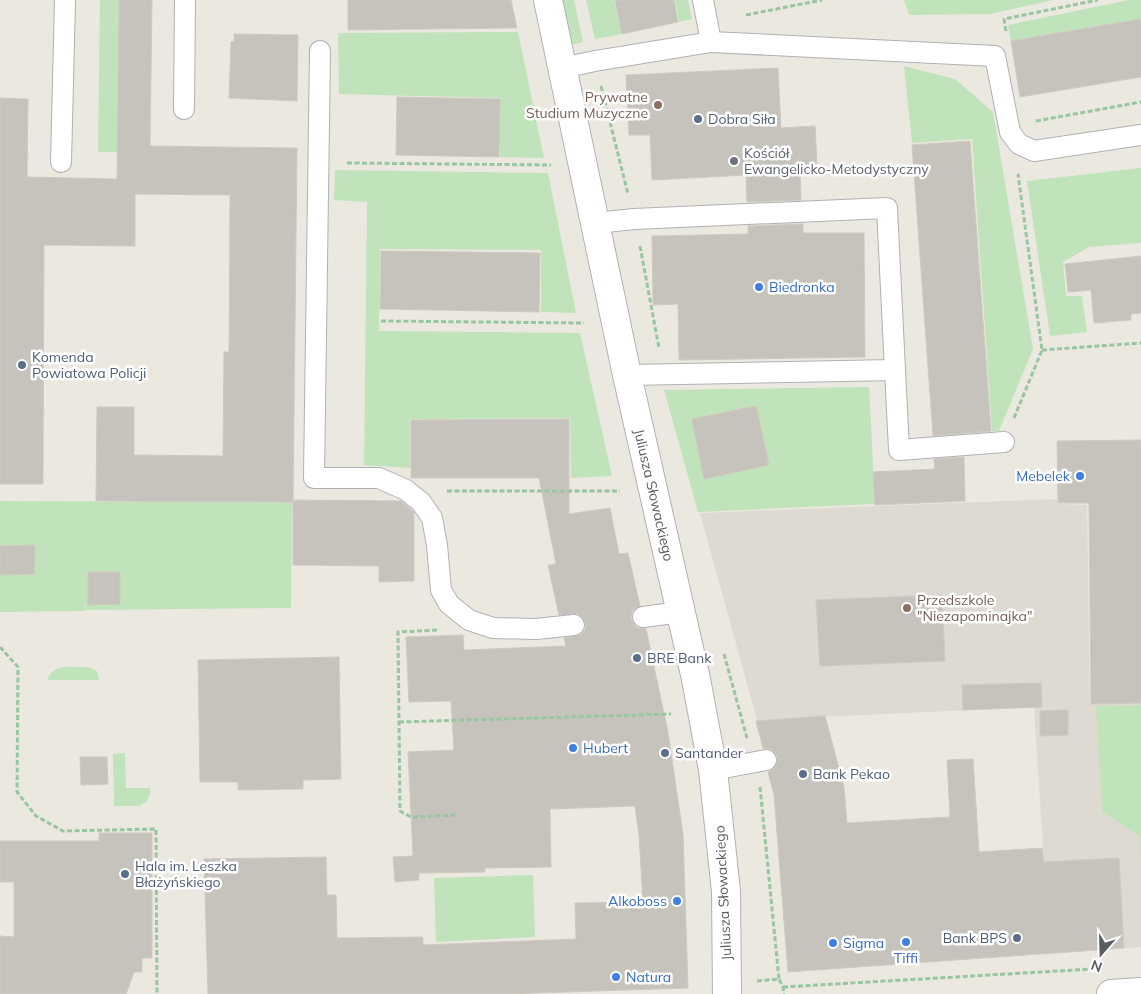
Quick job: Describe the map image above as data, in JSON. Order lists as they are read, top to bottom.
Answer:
{
  "streets": {
    "street": ["Juliusza Słowackiego"]
  },
  "places": [
    "Prywatne Studium Muzyczne",
    "Dobra Siła",
    "Kościół Ewangelicko-Metodystyczny",
    "Biedronka",
    "Komenda Powiatowa Policji",
    "Mebelek",
    "Przedszkole \"Niezapominajka\"",
    "BRE Bank",
    "Hubert",
    "Santander",
    "Bank Pekao",
    "Hala im. Leszka Błażyńskiego",
    "Alkoboss",
    "Bank BPS",
    "Tiffi",
    "Sigma",
    "Natura"
  ],
  "north": "bottom"
}
